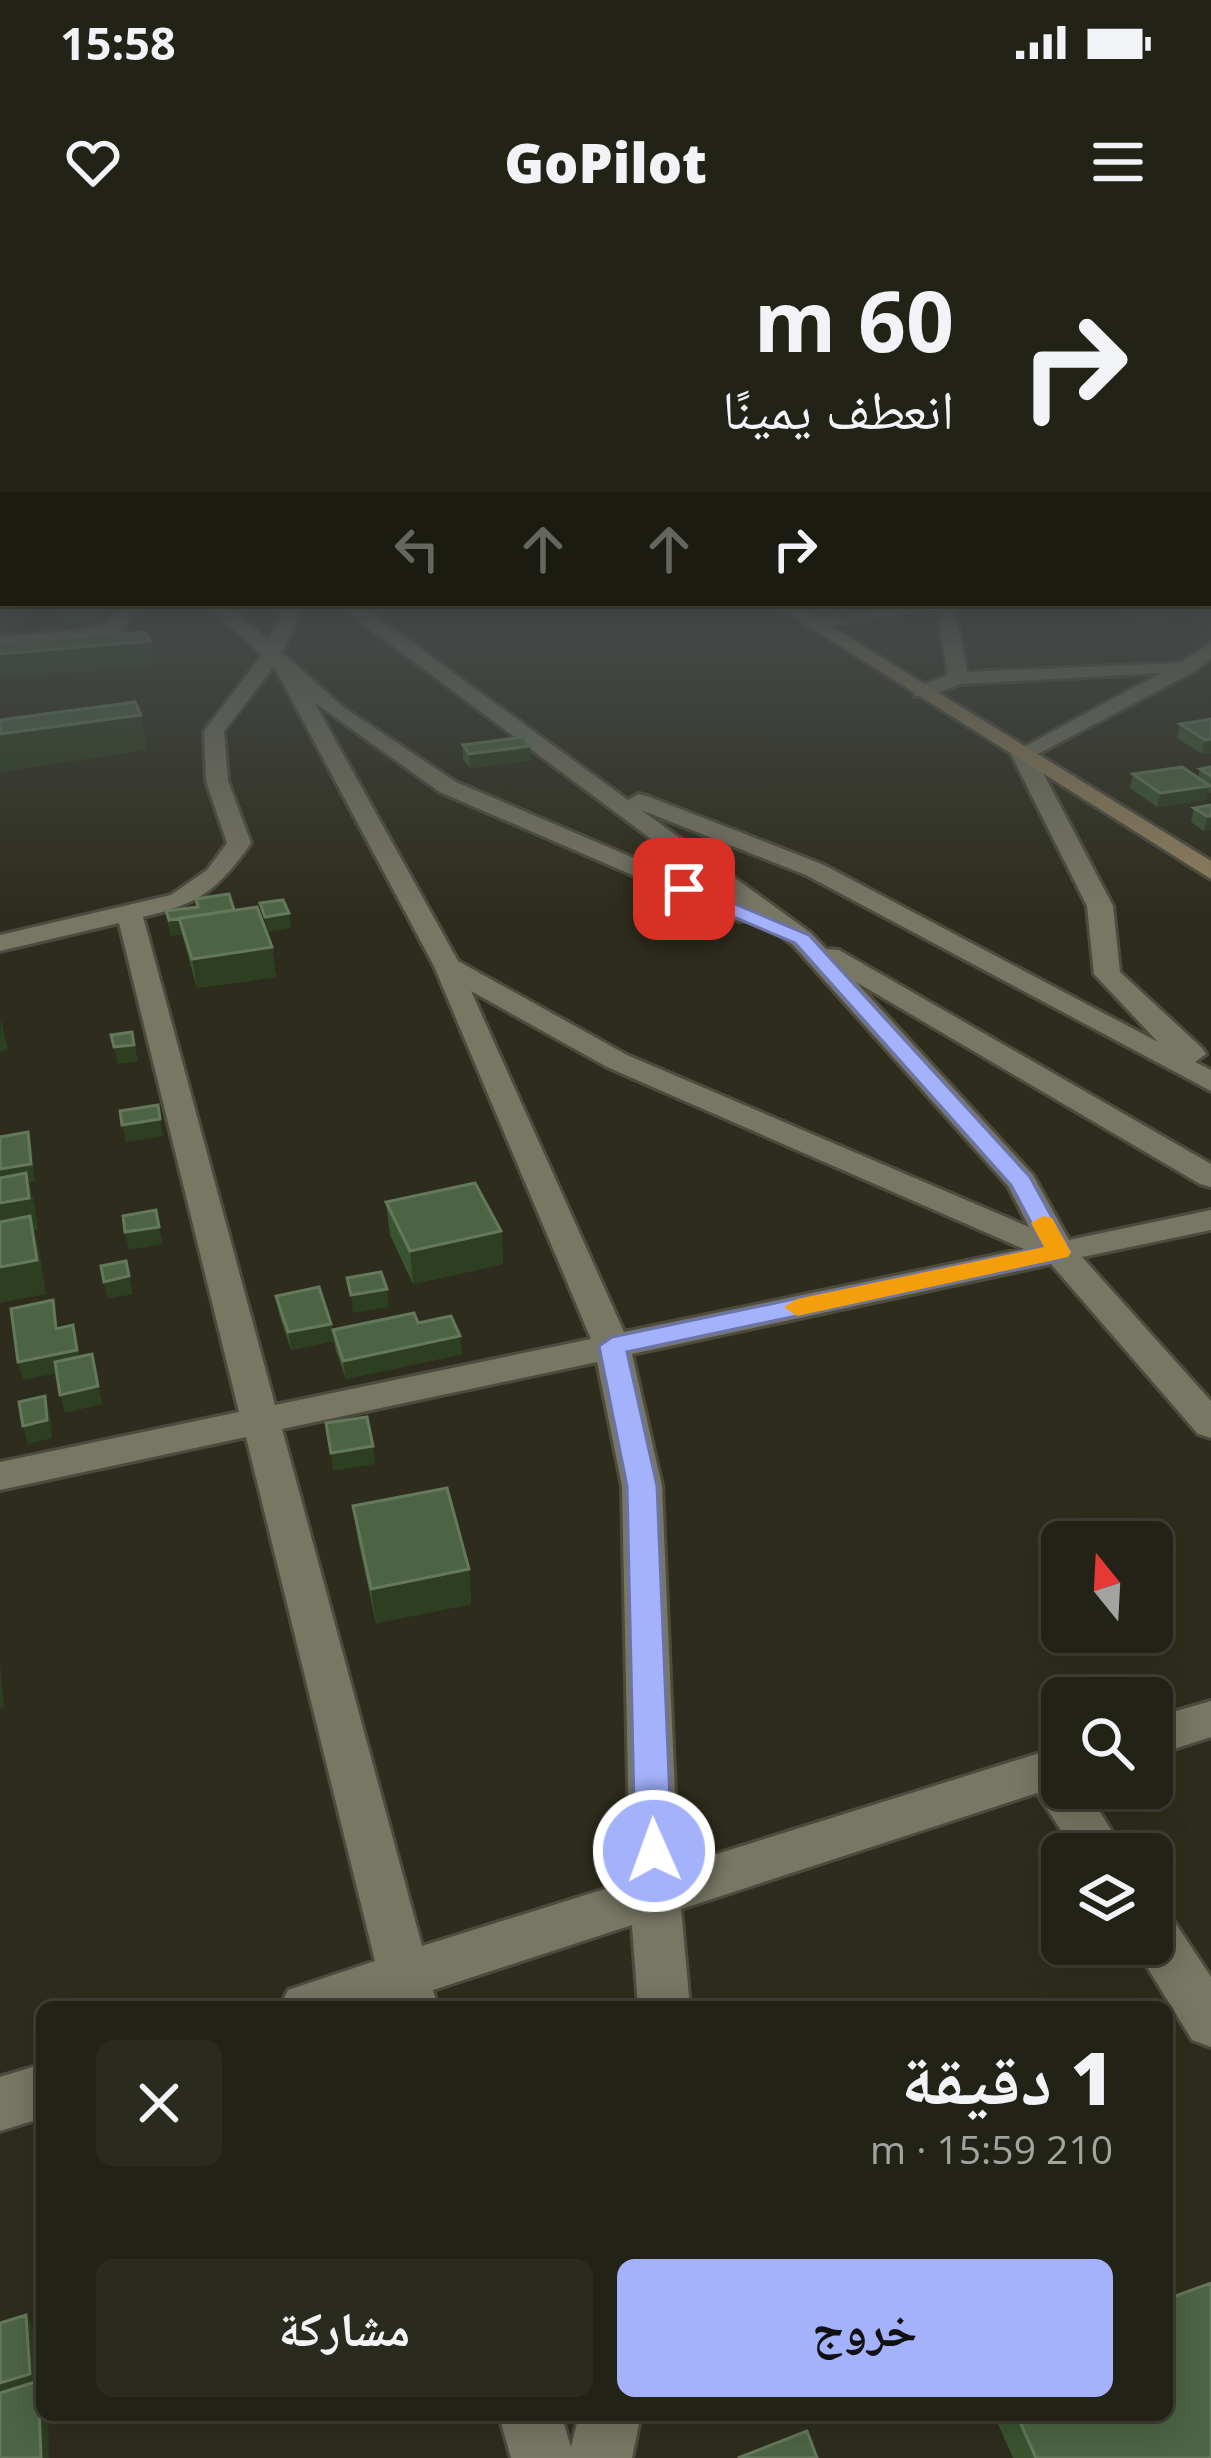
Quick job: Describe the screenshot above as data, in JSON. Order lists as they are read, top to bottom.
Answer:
{
  "north": "top",
  "page": {
    "status": "15:58",
    "header": "GoPilot",
    "turn": ["60 m", "انعطف يمينًا"],
    "heading": ["1 دقيقة", "210 m · 15:59"],
    "buttons": ["خروج", "مشاركة"]
  }
}
